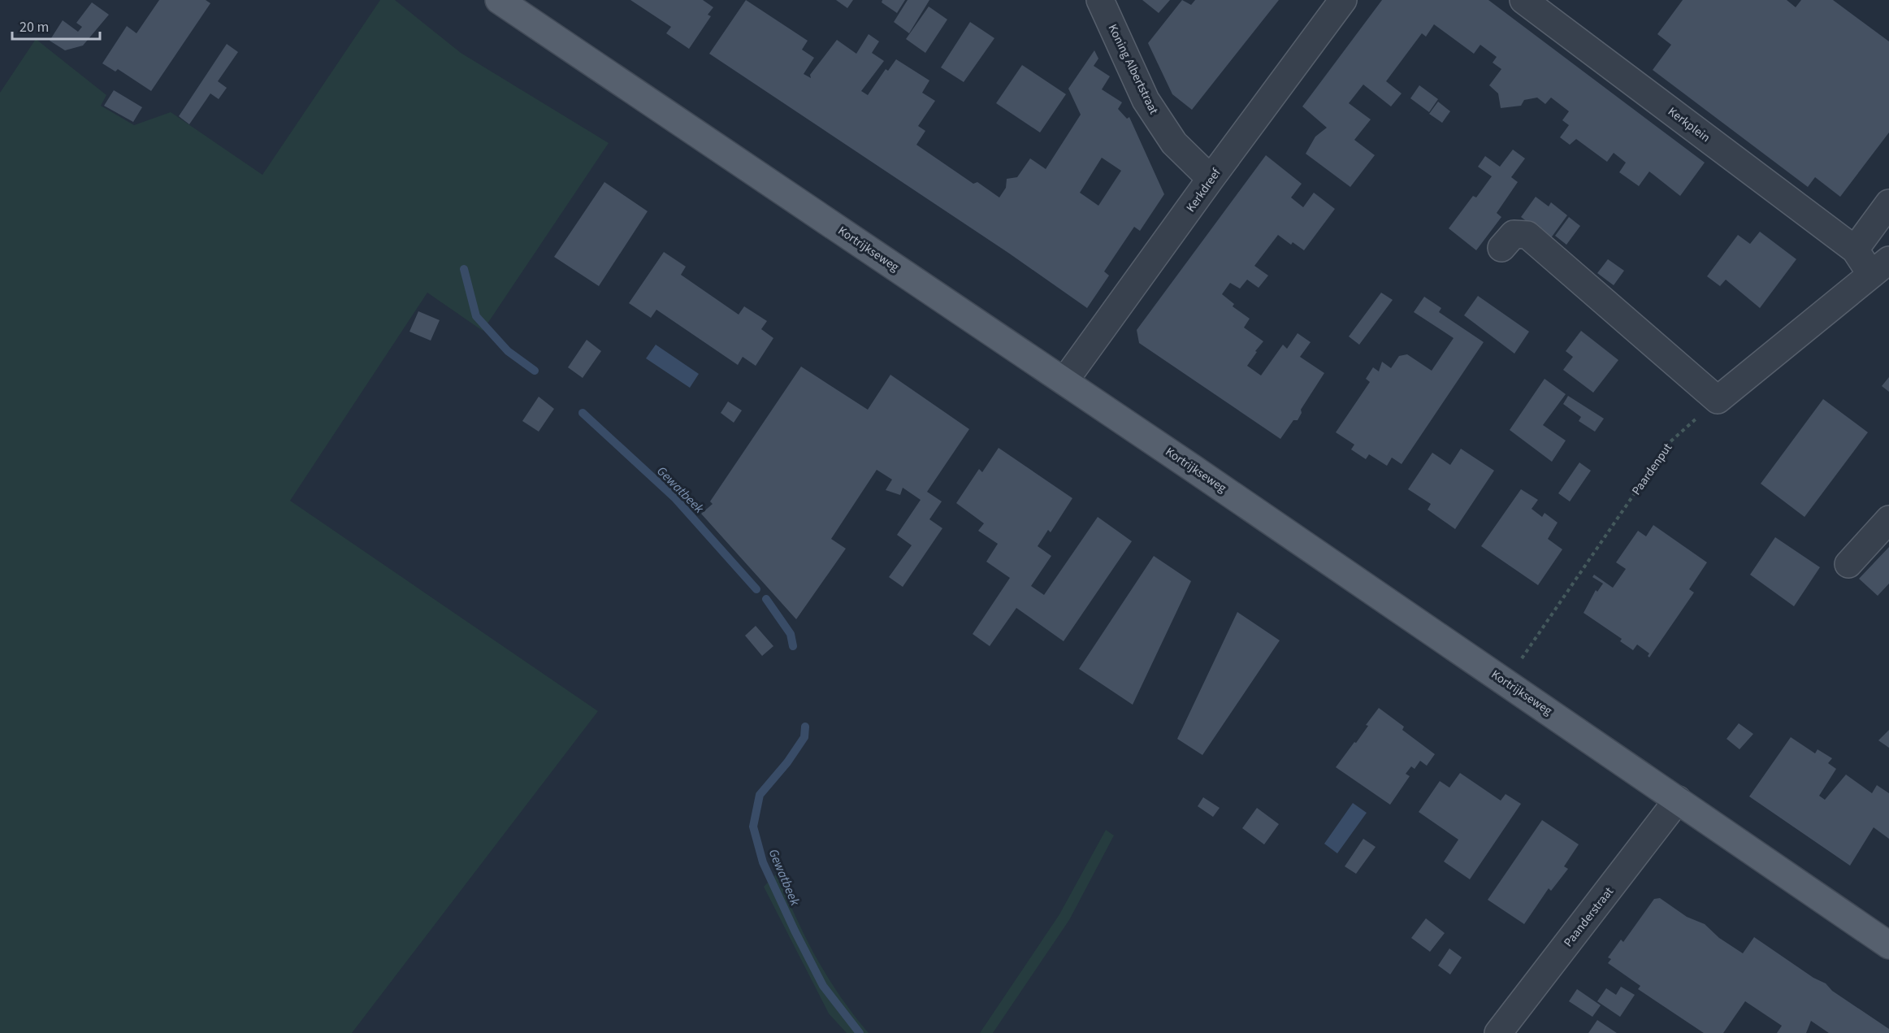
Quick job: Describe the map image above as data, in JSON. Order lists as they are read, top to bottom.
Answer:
{
  "streets": {
    "main road": ["Kortrijkseweg"],
    "street": [
      "Koning Albertstraat",
      "Kerkplein",
      "Kerkdreef",
      "Paanderstraat"
    ],
    "path": ["Paardenput"]
  },
  "crossings": [
    ["Koning Albertstraat", "Kerkdreef"],
    ["Kerkdreef", "Kortrijkseweg"],
    ["Kortrijkseweg", "Paardenput"],
    ["Kortrijkseweg", "Paanderstraat"]
  ],
  "water": ["Gewatbeek"],
  "scale_bar": "20 m"
}
